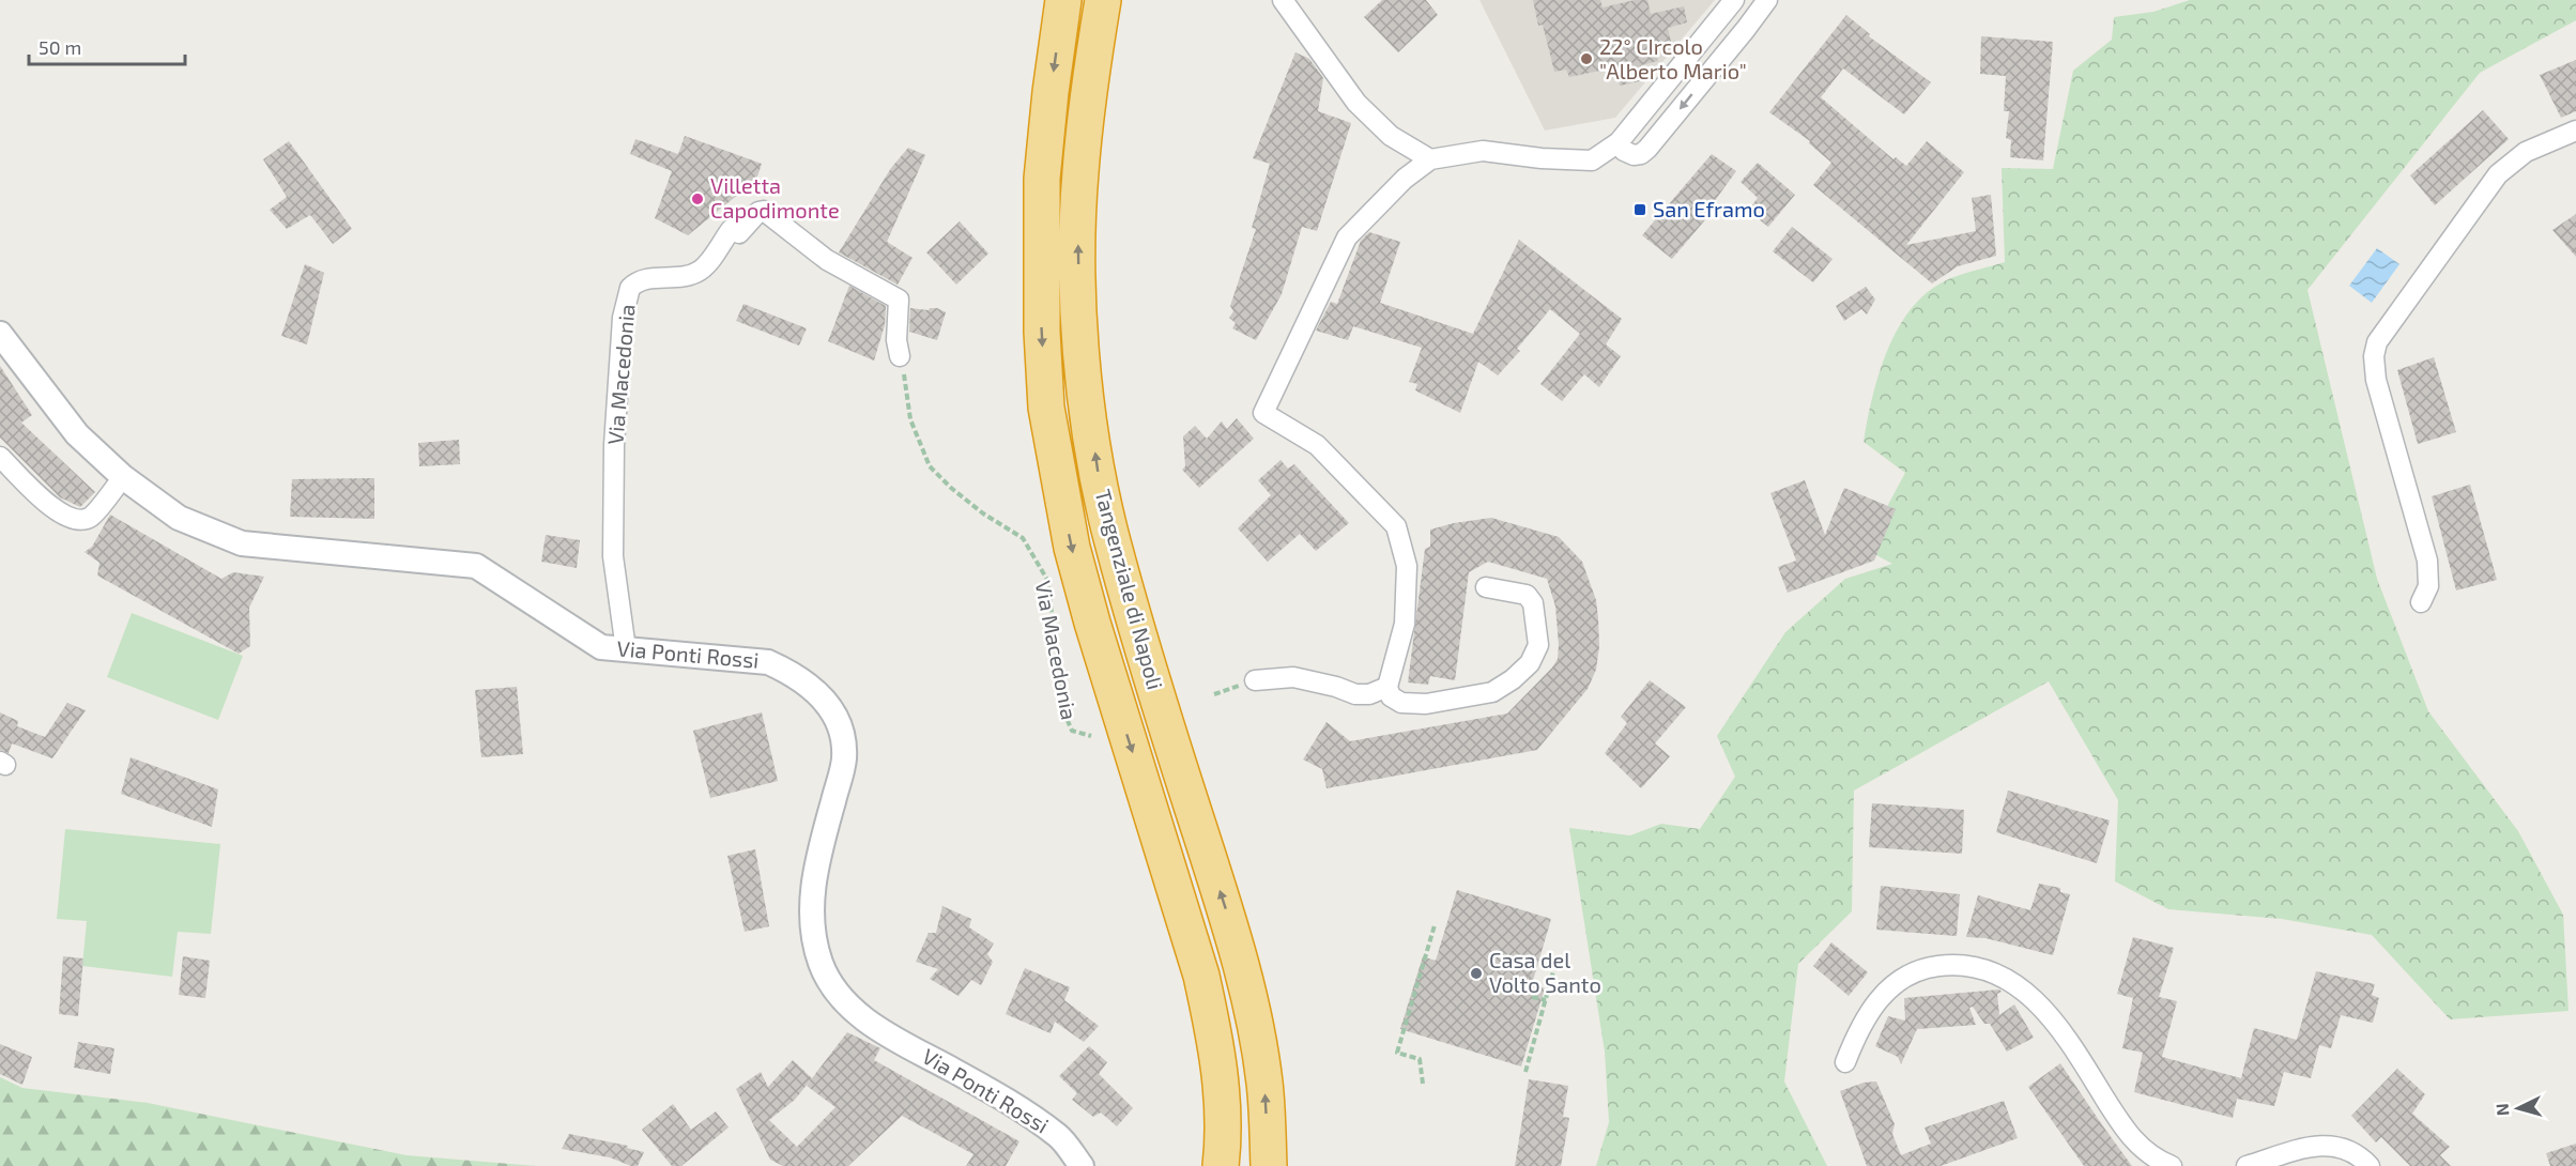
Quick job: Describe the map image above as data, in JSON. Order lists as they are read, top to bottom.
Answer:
{
  "streets": {
    "highway": ["Tangenziale di Napoli"],
    "street": ["Via Macedonia", "Via Ponti Rossi"]
  },
  "crossings": [
    ["Via Macedonia", "Via Ponti Rossi"]
  ],
  "places": {
    "other": ["22° CIrcolo \"Alberto Mario\"", "Villetta Capodimonte", "Casa del Volto Santo"],
    "transit": ["San Eframo"]
  },
  "scale_bar": "50 m",
  "north": "left"
}
